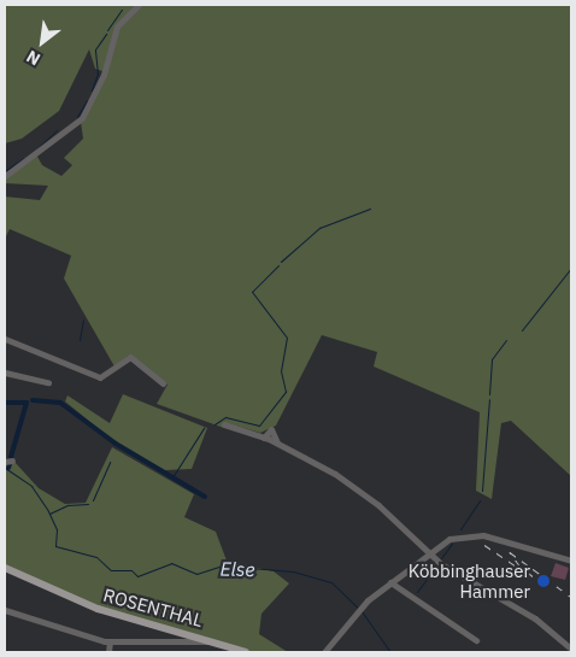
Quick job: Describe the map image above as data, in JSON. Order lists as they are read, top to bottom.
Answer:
{
  "streets": {
    "main road": ["ROSENTHAL"]
  },
  "water": ["Else"],
  "places": ["Köbbinghauser Hammer"],
  "north": "bottom left"
}
